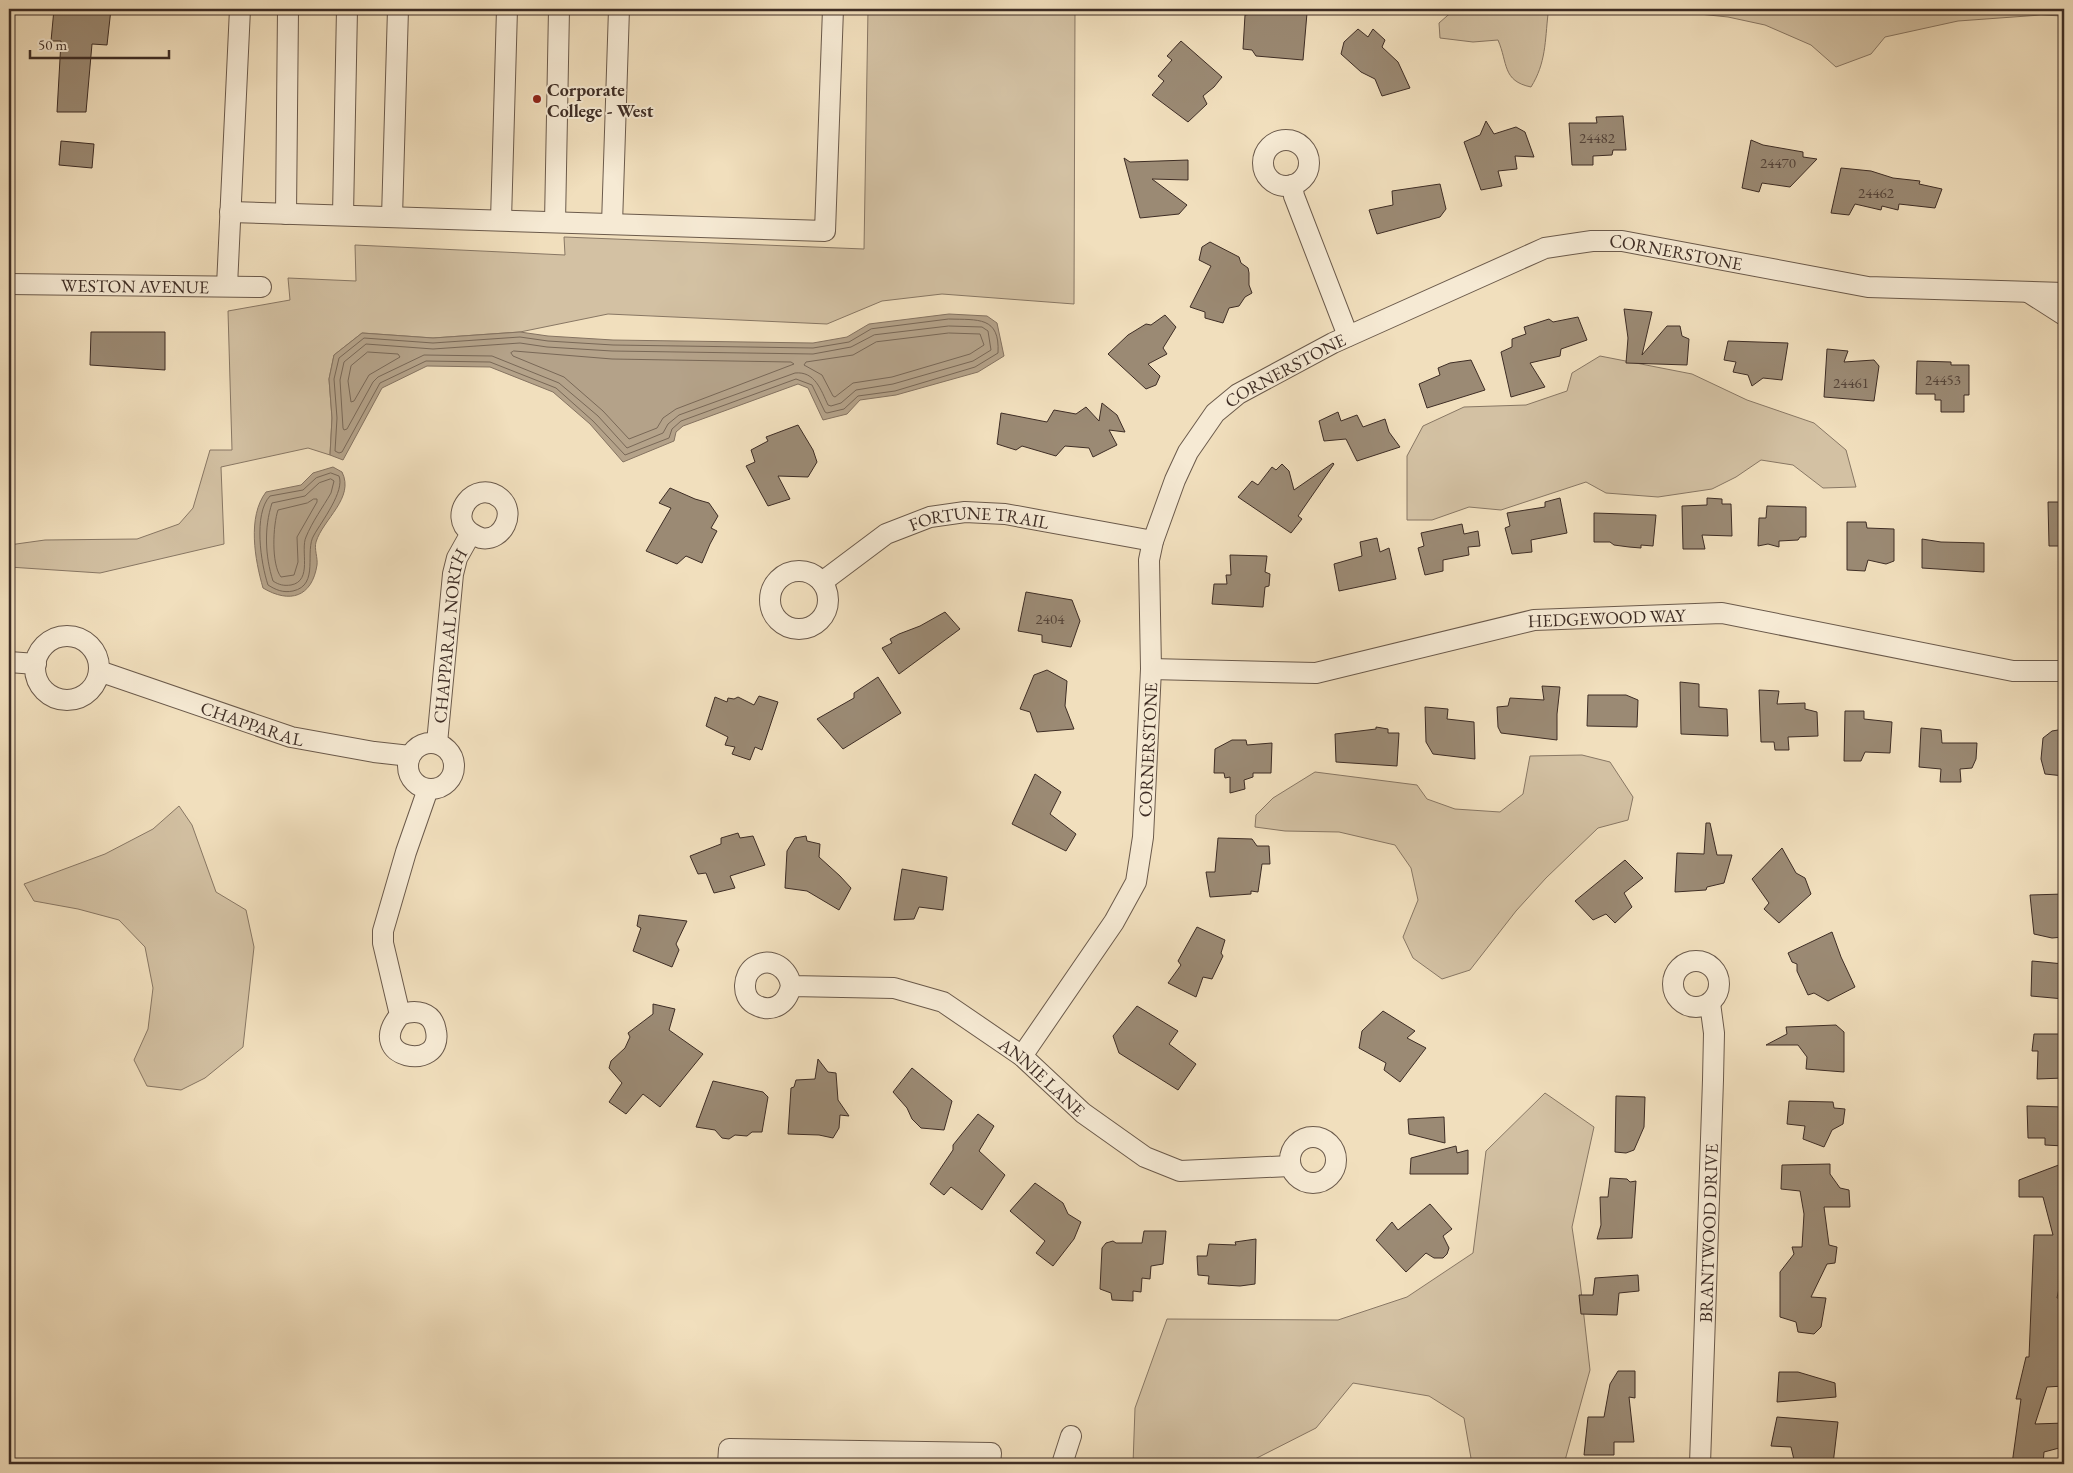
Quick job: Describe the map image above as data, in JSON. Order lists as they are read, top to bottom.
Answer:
{
  "streets": {
    "street": [
      "CORNERSTONE",
      "WESTON AVENUE",
      "FORTUNE TRAIL",
      "HEDGEWOOD WAY",
      "CHAPPARAL NORTH",
      "CHAPPARAL",
      "ANNIE LANE",
      "BRANTWOOD DRIVE"
    ]
  },
  "crossings": [
    ["CORNERSTONE", "FORTUNE TRAIL"],
    ["CORNERSTONE", "HEDGEWOOD WAY"],
    ["CORNERSTONE", "ANNIE LANE"],
    ["CHAPPARAL NORTH", "CHAPPARAL"]
  ],
  "places": ["Corporate College - West"],
  "house_numbers": [
    "24482",
    "24470",
    "24462",
    "24453",
    "24461",
    "2404"
  ],
  "scale_bar": "50 m"
}
